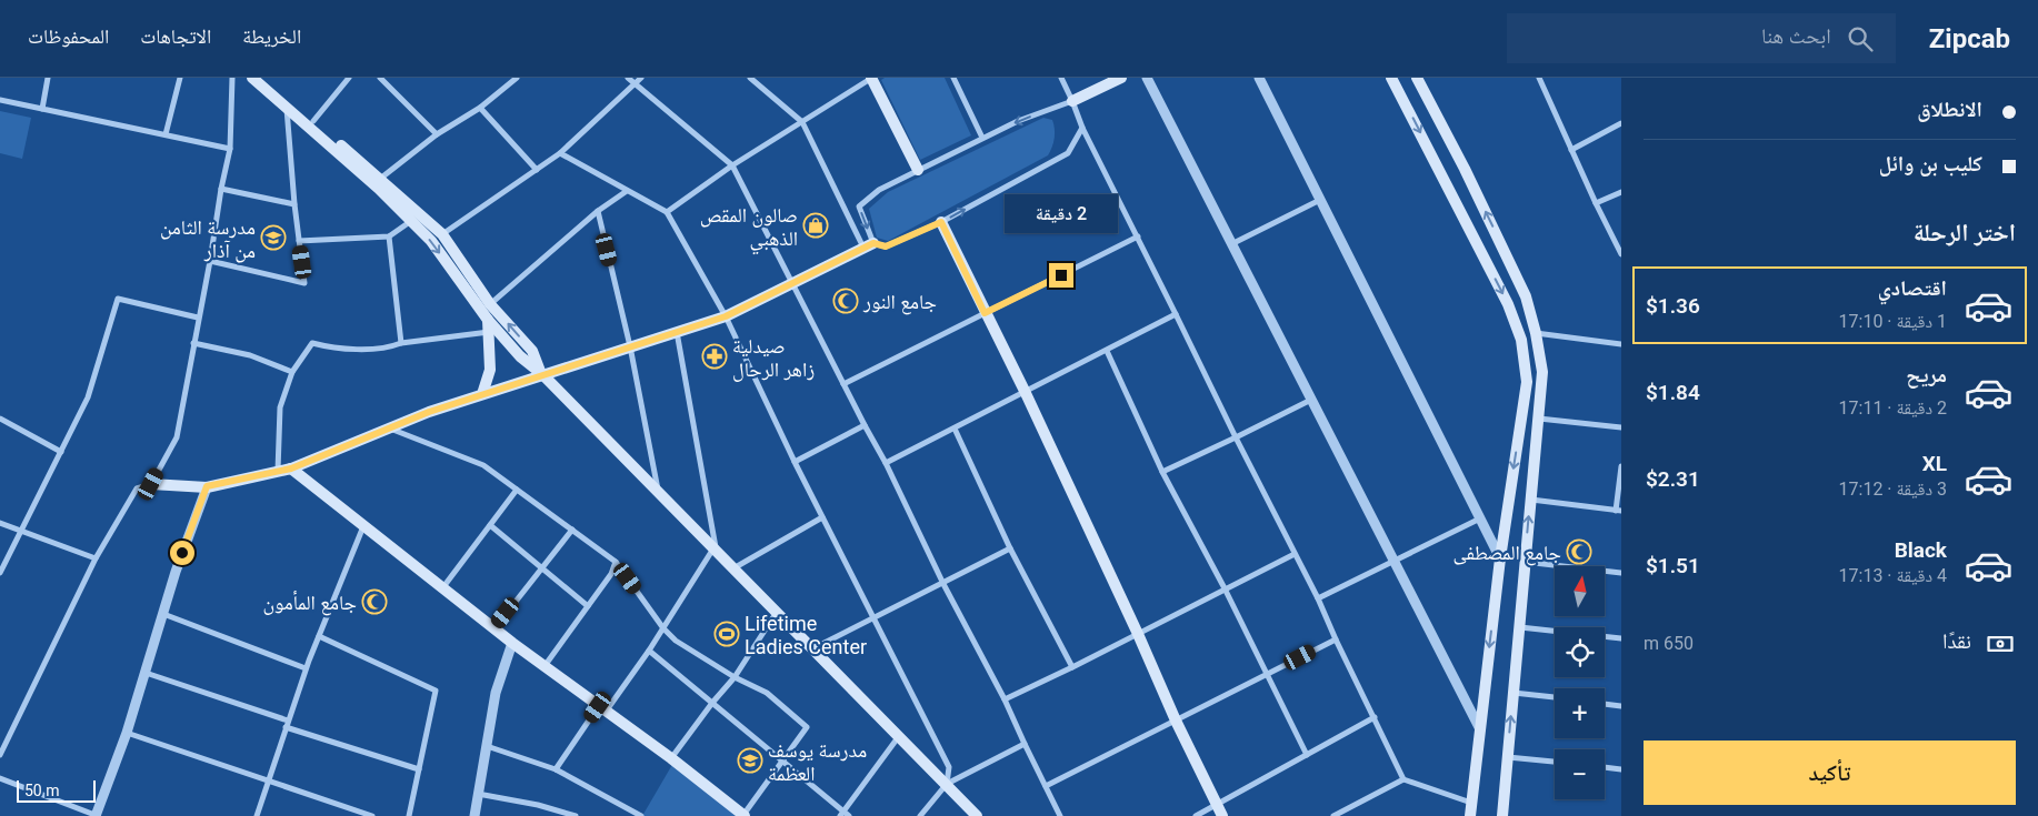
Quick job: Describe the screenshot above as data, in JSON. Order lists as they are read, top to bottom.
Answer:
{
  "places": {
    "shop": ["صالون المقص الذهبي"],
    "school or university": ["مدرسة الثامن من آذار", "مدرسة يوسف العظمة"],
    "mosque": ["جامع النور", "جامع المصطفى", "جامع المأمون"],
    "pharmacy": ["صيدلية زاهر الرحال"],
    "sports": ["Lifetime Ladies Center"]
  },
  "scale_bar": "50 m",
  "north": "top",
  "page": {
    "header": "Zipcab",
    "search": "ابحث هنا",
    "nav": ["الخريطة", "الاتجاهات", "المحفوظات"],
    "banner": ["الانطلاق", "كليب بن وائل"],
    "bubble": "2 دقيقة",
    "heading": "اختر الرحلة",
    "list": [
      {
        "name": "اقتصادي",
        "note": "1 دقيقة · 17:10",
        "value": "$1.36"
      },
      {
        "name": "مريح",
        "note": "2 دقيقة · 17:11",
        "value": "$1.84"
      },
      {
        "name": "XL",
        "note": "3 دقيقة · 17:12",
        "value": "$2.31"
      },
      {
        "name": "Black",
        "note": "4 دقيقة · 17:13",
        "value": "$1.51"
      }
    ],
    "map_buttons": ["+", "−"],
    "pay": ["نقدًا", "650 m"],
    "buttons": "تأكيد",
    "scale": "50 m"
  }
}
